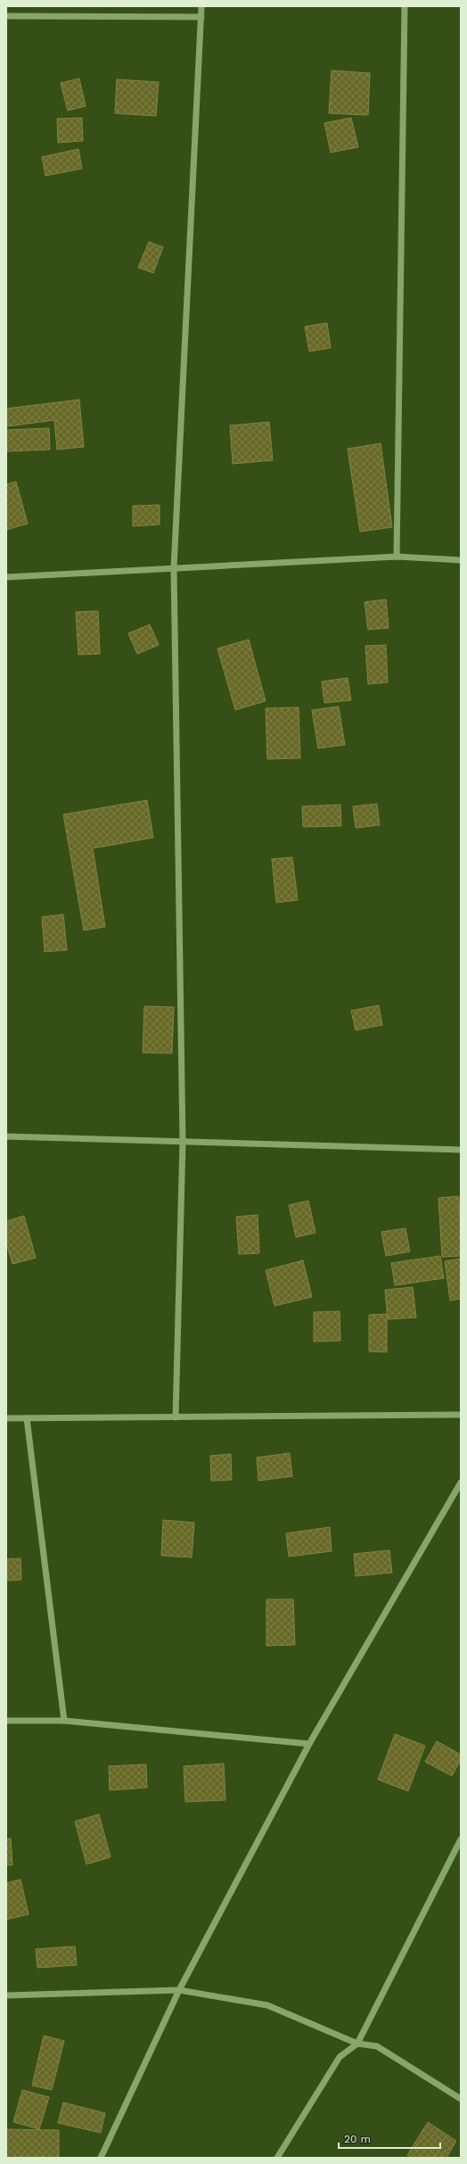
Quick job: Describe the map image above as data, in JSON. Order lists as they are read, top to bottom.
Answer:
{
  "scale_bar": "20 m"
}
